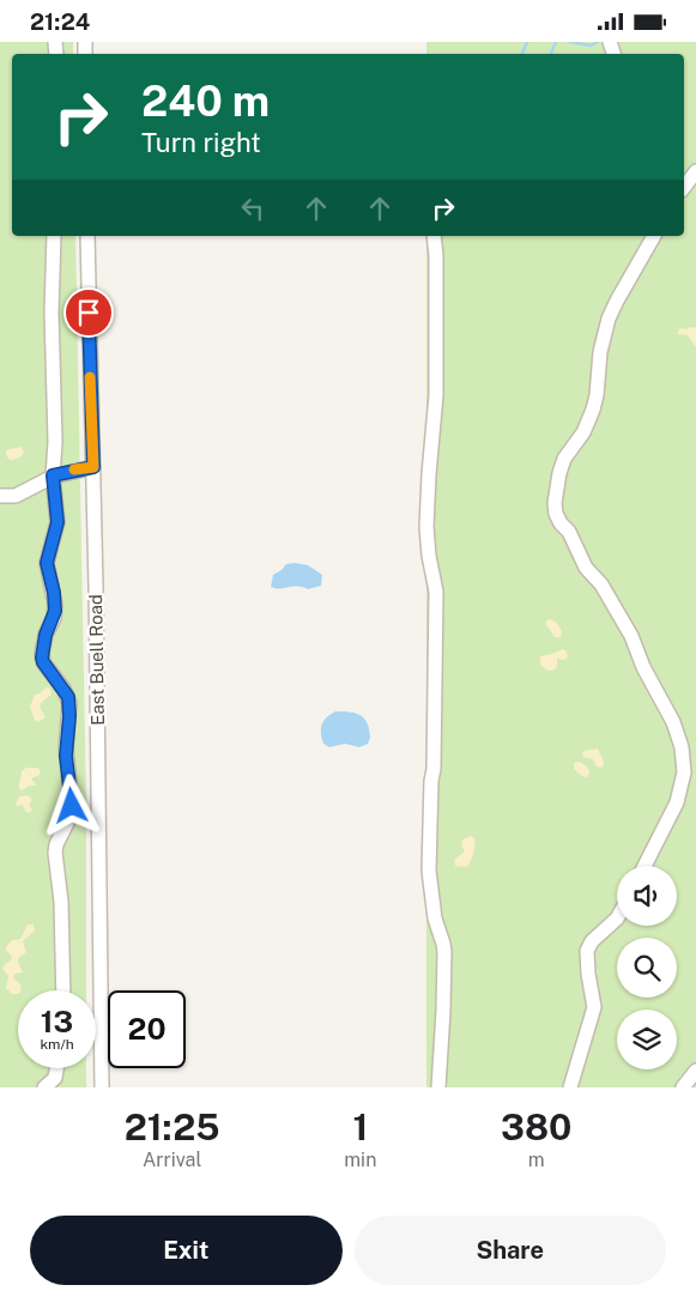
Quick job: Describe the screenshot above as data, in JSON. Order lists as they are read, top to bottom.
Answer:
{
  "streets": {
    "street": ["East Buell Road"]
  },
  "page": {
    "status": "21:24",
    "turn": ["240 m", "Turn right"],
    "speed": "13 km/h",
    "limit": "20",
    "eta": [
      "21:25",
      "Arrival",
      "1",
      "min",
      "380",
      "m"
    ],
    "buttons": ["Exit", "Share"]
  }
}
